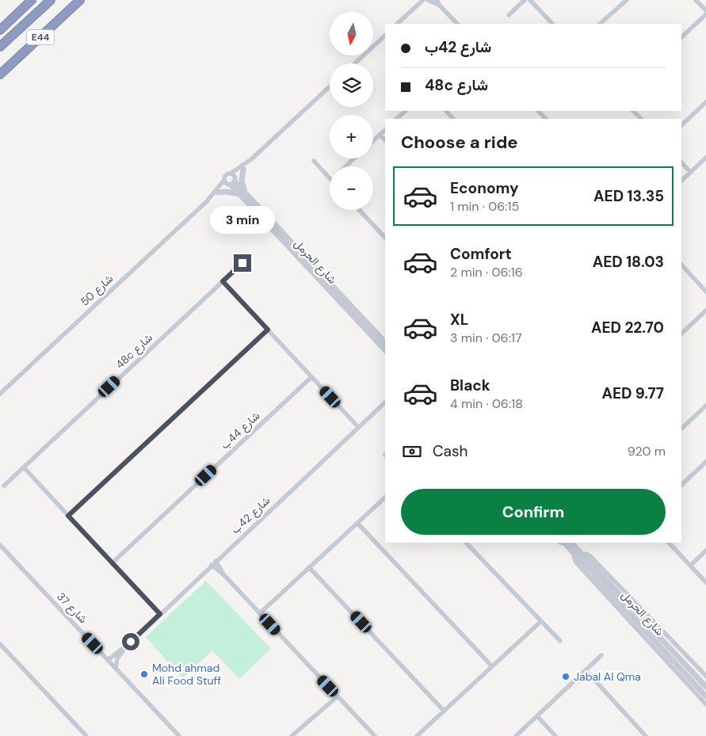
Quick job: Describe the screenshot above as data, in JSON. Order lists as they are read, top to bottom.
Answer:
{
  "streets": {
    "highway": ["E44"],
    "street": [
      "شارع الحرمل",
      "شارع 50",
      "48c شارع",
      "شارع 44ب",
      "شارع 42ب",
      "شارع 37"
    ]
  },
  "crossings": [
    ["شارع الحرمل", "شارع 50"],
    ["شارع 42ب", "شارع 37"]
  ],
  "places": ["Mohd ahmad Ali Food Stuff", "Jabal Al Qma"],
  "north": "bottom",
  "page": {
    "map_buttons": ["+", "−"],
    "banner": ["شارع 42ب", "48c شارع"],
    "heading": "Choose a ride",
    "list": [
      {
        "name": "Economy",
        "note": "1 min · 06:15",
        "value": "AED 13.35"
      },
      {
        "name": "Comfort",
        "note": "2 min · 06:16",
        "value": "AED 18.03"
      },
      {
        "name": "XL",
        "note": "3 min · 06:17",
        "value": "AED 22.70"
      },
      {
        "name": "Black",
        "note": "4 min · 06:18",
        "value": "AED 9.77"
      }
    ],
    "bubble": "3 min",
    "pay": ["Cash", "920 m"],
    "buttons": "Confirm"
  }
}
